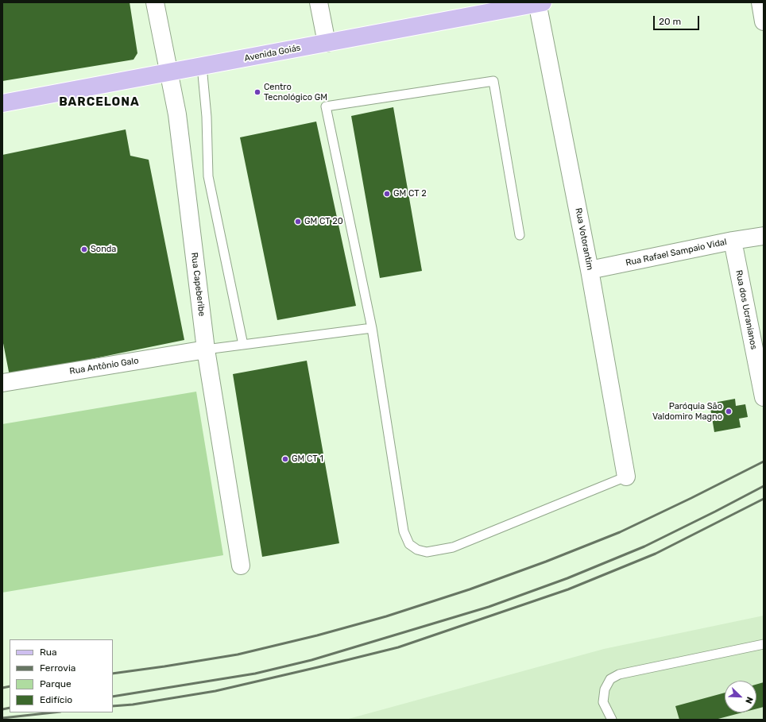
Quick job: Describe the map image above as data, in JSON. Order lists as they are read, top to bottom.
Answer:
{
  "streets": {
    "main road": ["Avenida Goiás"],
    "street": [
      "Rua Votorantim",
      "Rua Rafael Sampaio Vidal",
      "Rua Capeberibe",
      "Rua dos Ucranianos",
      "Rua Antônio Galo"
    ]
  },
  "crossings": [
    ["Avenida Goiás", "Rua Votorantim"],
    ["Avenida Goiás", "Rua Capeberibe"],
    ["Rua Votorantim", "Rua Rafael Sampaio Vidal"],
    ["Rua Rafael Sampaio Vidal", "Rua dos Ucranianos"],
    ["Rua Capeberibe", "Rua Antônio Galo"]
  ],
  "districts": ["BARCELONA"],
  "places": [
    "Centro Tecnológico GM",
    "GM CT 2",
    "GM CT 20",
    "Sonda",
    "Paróquia São Valdomiro Magno",
    "GM CT 1"
  ],
  "legend": [
    "Rua",
    "Ferrovia",
    "Parque",
    "Edifício"
  ],
  "scale_bar": "20 m",
  "north": "bottom right"
}
